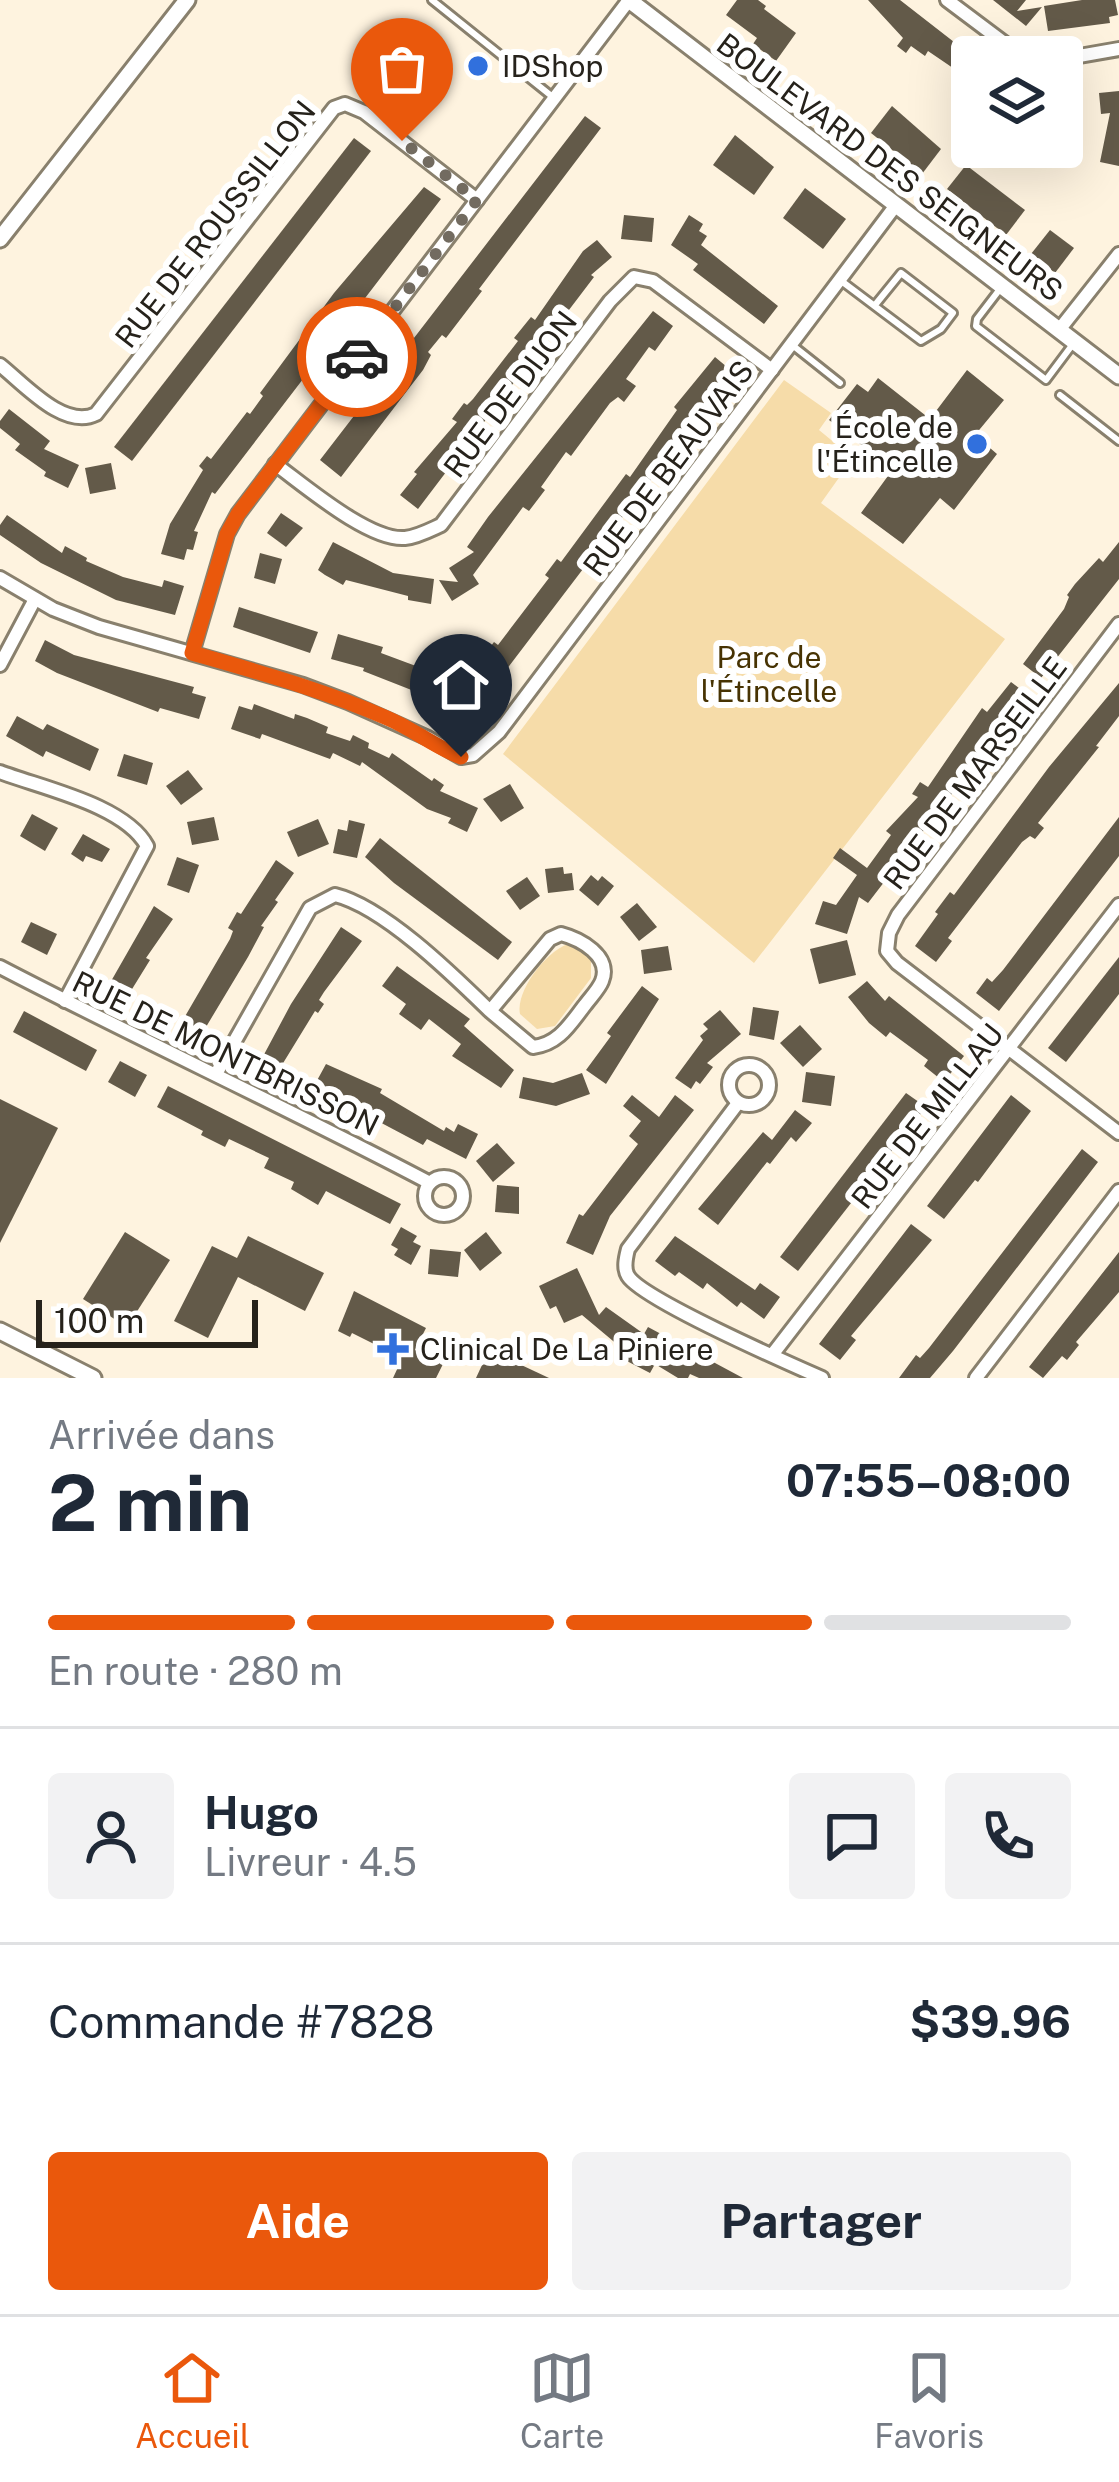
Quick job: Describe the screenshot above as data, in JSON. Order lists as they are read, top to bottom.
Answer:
{
  "streets": {
    "street": [
      "BOULEVARD DES SEIGNEURS",
      "RUE DE ROUSSILLON",
      "RUE DE DIJON",
      "RUE DE BEAUVAIS",
      "RUE DE MARSEILLE",
      "RUE DE MONTBRISSON",
      "RUE DE MILLAU"
    ]
  },
  "crossings": [
    ["BOULEVARD DES SEIGNEURS", "RUE DE BEAUVAIS"],
    ["RUE DE DIJON", "RUE DE BEAUVAIS"],
    ["RUE DE MARSEILLE", "RUE DE MILLAU"]
  ],
  "parks": ["Parc de l'Étincelle"],
  "places": {
    "other": ["IDShop", "École de l'Étincelle"],
    "health": ["Clinical De La Piniere"]
  },
  "scale_bar": "100 m",
  "page": {
    "scale": "100 m",
    "heading": ["2 min", "Arrivée dans", "07:55–08:00"],
    "panel": [
      "Hugo",
      "Livreur · 4.5",
      "Commande #7828",
      "$39.96"
    ],
    "bar": "En route · 280 m",
    "buttons": ["Aide", "Partager"],
    "tabs": ["Accueil", "Carte", "Favoris"]
  }
}
